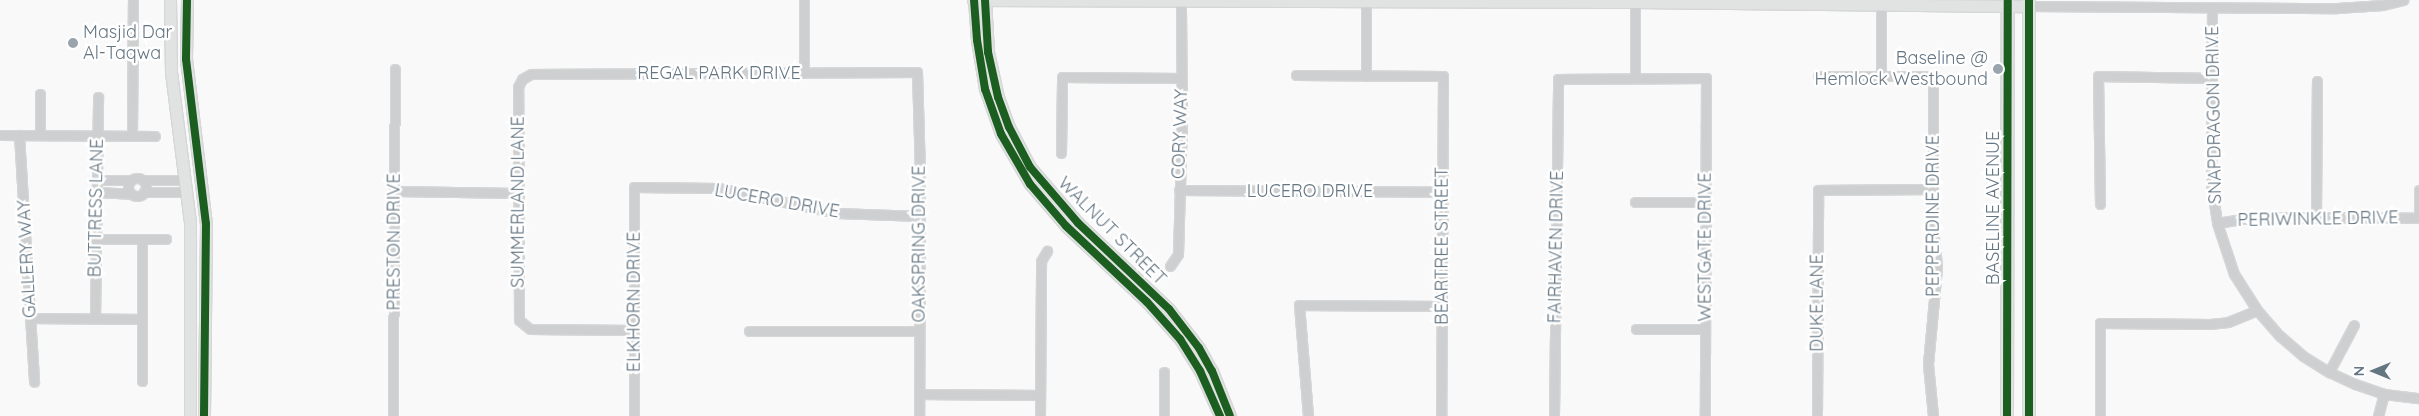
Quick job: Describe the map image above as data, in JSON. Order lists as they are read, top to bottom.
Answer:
{
  "streets": {
    "main road": ["BASELINE AVENUE"],
    "street": [
      "REGAL PARK DRIVE",
      "SNAPDRAGON DRIVE",
      "CORY WAY",
      "LUCERO DRIVE",
      "SUMMERLAND LANE",
      "BUTTRESS LANE",
      "PEPPERDINE DRIVE",
      "PERIWINKLE DRIVE",
      "WALNUT STREET",
      "PRESTON DRIVE",
      "OAKSPRING DRIVE",
      "BEARTREE STREET",
      "FAIRHAVEN DRIVE",
      "WESTGATE DRIVE",
      "GALLERY WAY",
      "ELKHORN DRIVE",
      "DUKE LANE"
    ]
  },
  "crossings": [
    ["REGAL PARK DRIVE", "SUMMERLAND LANE"],
    ["REGAL PARK DRIVE", "OAKSPRING DRIVE"],
    ["SNAPDRAGON DRIVE", "PERIWINKLE DRIVE"],
    ["CORY WAY", "LUCERO DRIVE"],
    ["LUCERO DRIVE", "OAKSPRING DRIVE"],
    ["LUCERO DRIVE", "BEARTREE STREET"],
    ["LUCERO DRIVE", "ELKHORN DRIVE"],
    ["SUMMERLAND LANE", "ELKHORN DRIVE"],
    ["PEPPERDINE DRIVE", "DUKE LANE"],
    ["FAIRHAVEN DRIVE", "WESTGATE DRIVE"]
  ],
  "places": ["Masjid Dar Al-Taqwa", "Baseline @ Hemlock Westbound"],
  "north": "left"
}
